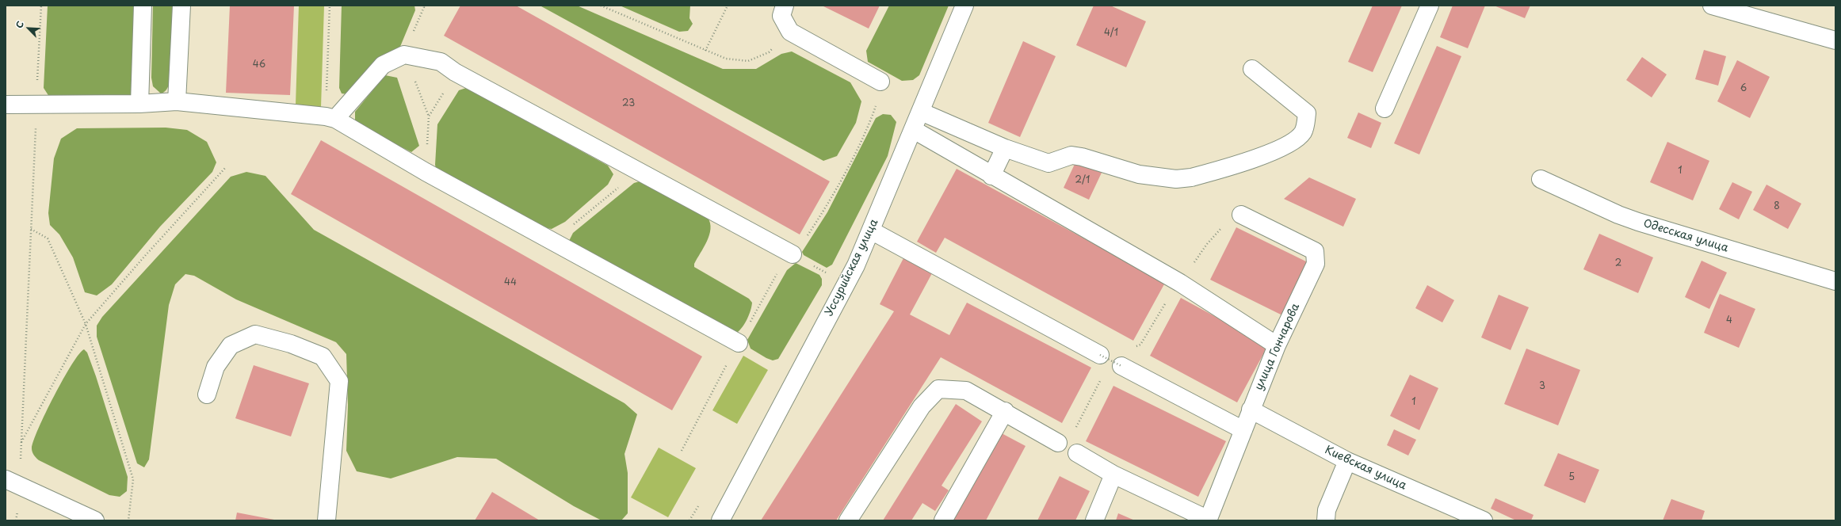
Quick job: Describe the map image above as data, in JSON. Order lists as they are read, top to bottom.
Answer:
{
  "streets": {
    "street": [
      "Одесская улица",
      "Уссурийская улица",
      "улица Гончарова",
      "Киевская улица"
    ]
  },
  "crossings": [
    ["улица Гончарова", "Киевская улица"]
  ],
  "house_numbers": [
    "4/1",
    "46",
    "6",
    "23",
    "1",
    "2/1",
    "8",
    "2",
    "44",
    "4",
    "3",
    "1",
    "5"
  ],
  "north": "top left"
}
